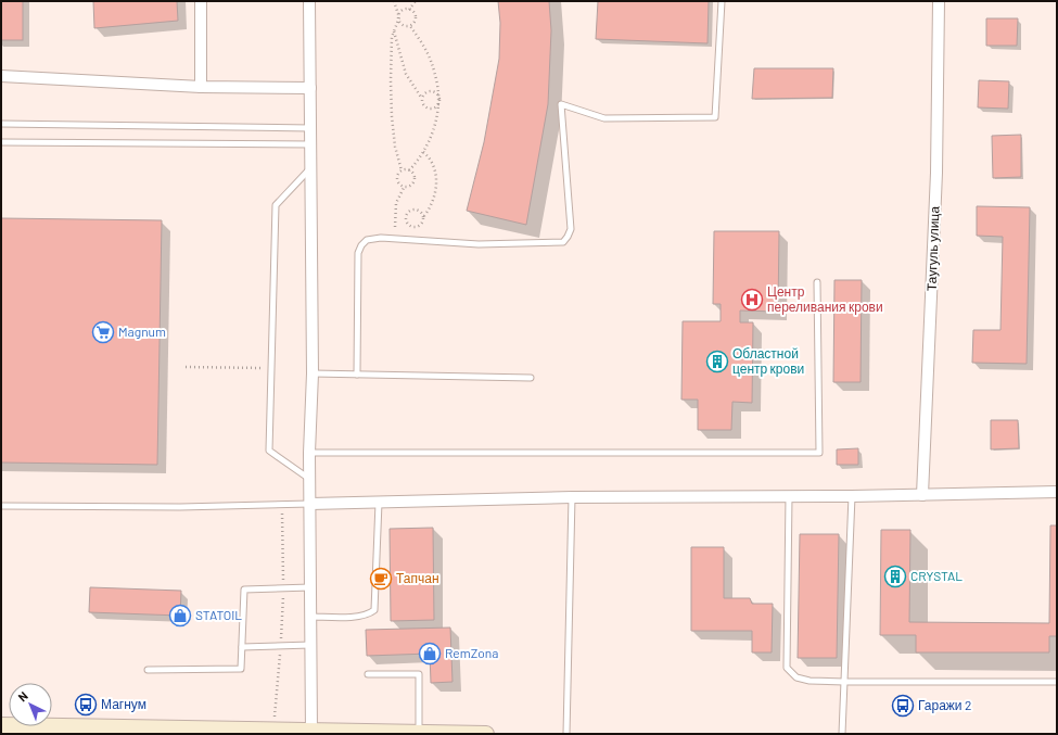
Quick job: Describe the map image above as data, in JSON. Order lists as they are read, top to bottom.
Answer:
{
  "streets": {
    "street": ["Таугуль улица"]
  },
  "places": {
    "hospital": ["Центр переливания крови"],
    "supermarket": ["Magnum"],
    "building": ["Областной центр крови", "CRYSTAL"],
    "cafe": ["Тапчан"],
    "shop": ["STATOIL", "RemZona"],
    "bus stop": ["Магнум", "Гаражи 2"]
  },
  "north": "top left"
}
